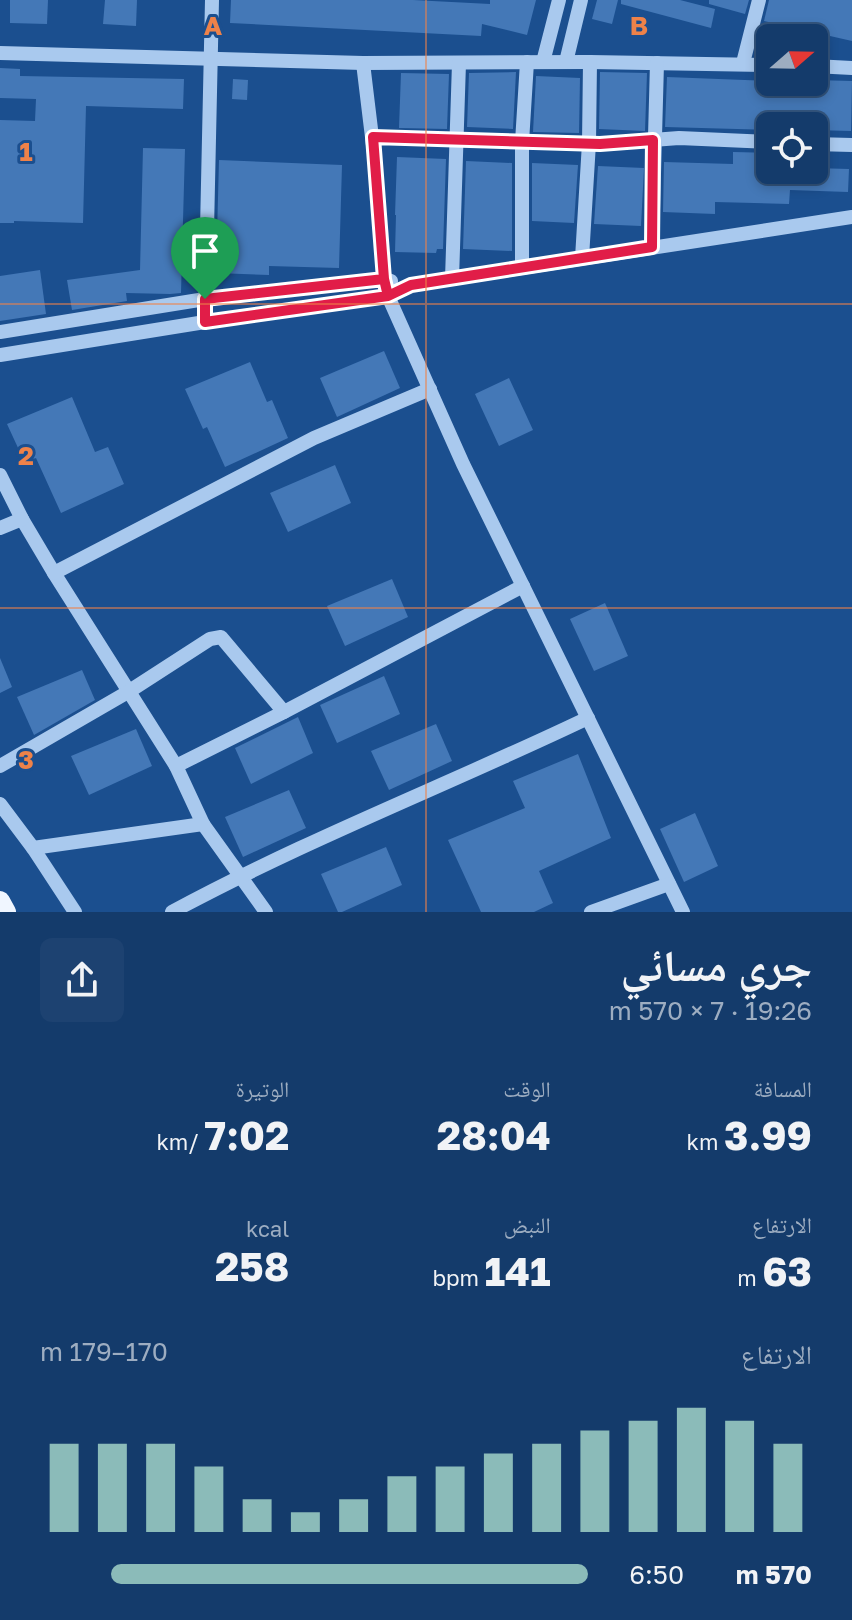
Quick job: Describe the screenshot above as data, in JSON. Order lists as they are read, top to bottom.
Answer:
{
  "north": "right",
  "page": {
    "heading": ["جري مسائي", "19:26 · 7 × 570 m"],
    "stats": [
      ["المسافة", "3.99 km"],
      ["الوقت", "28:04"],
      ["الوتيرة", "7:02 /km"],
      ["الارتفاع", "63 m"],
      ["النبض", "141 bpm"],
      ["kcal", "258"]
    ],
    "chart": ["الارتفاع", "170–179 m"],
    "list": [
      {
        "name": "570 m",
        "note": "6:50"
      }
    ]
  },
  "grid": {
    "columns": ["A", "B"],
    "rows": ["1", "2", "3"]
  }
}
